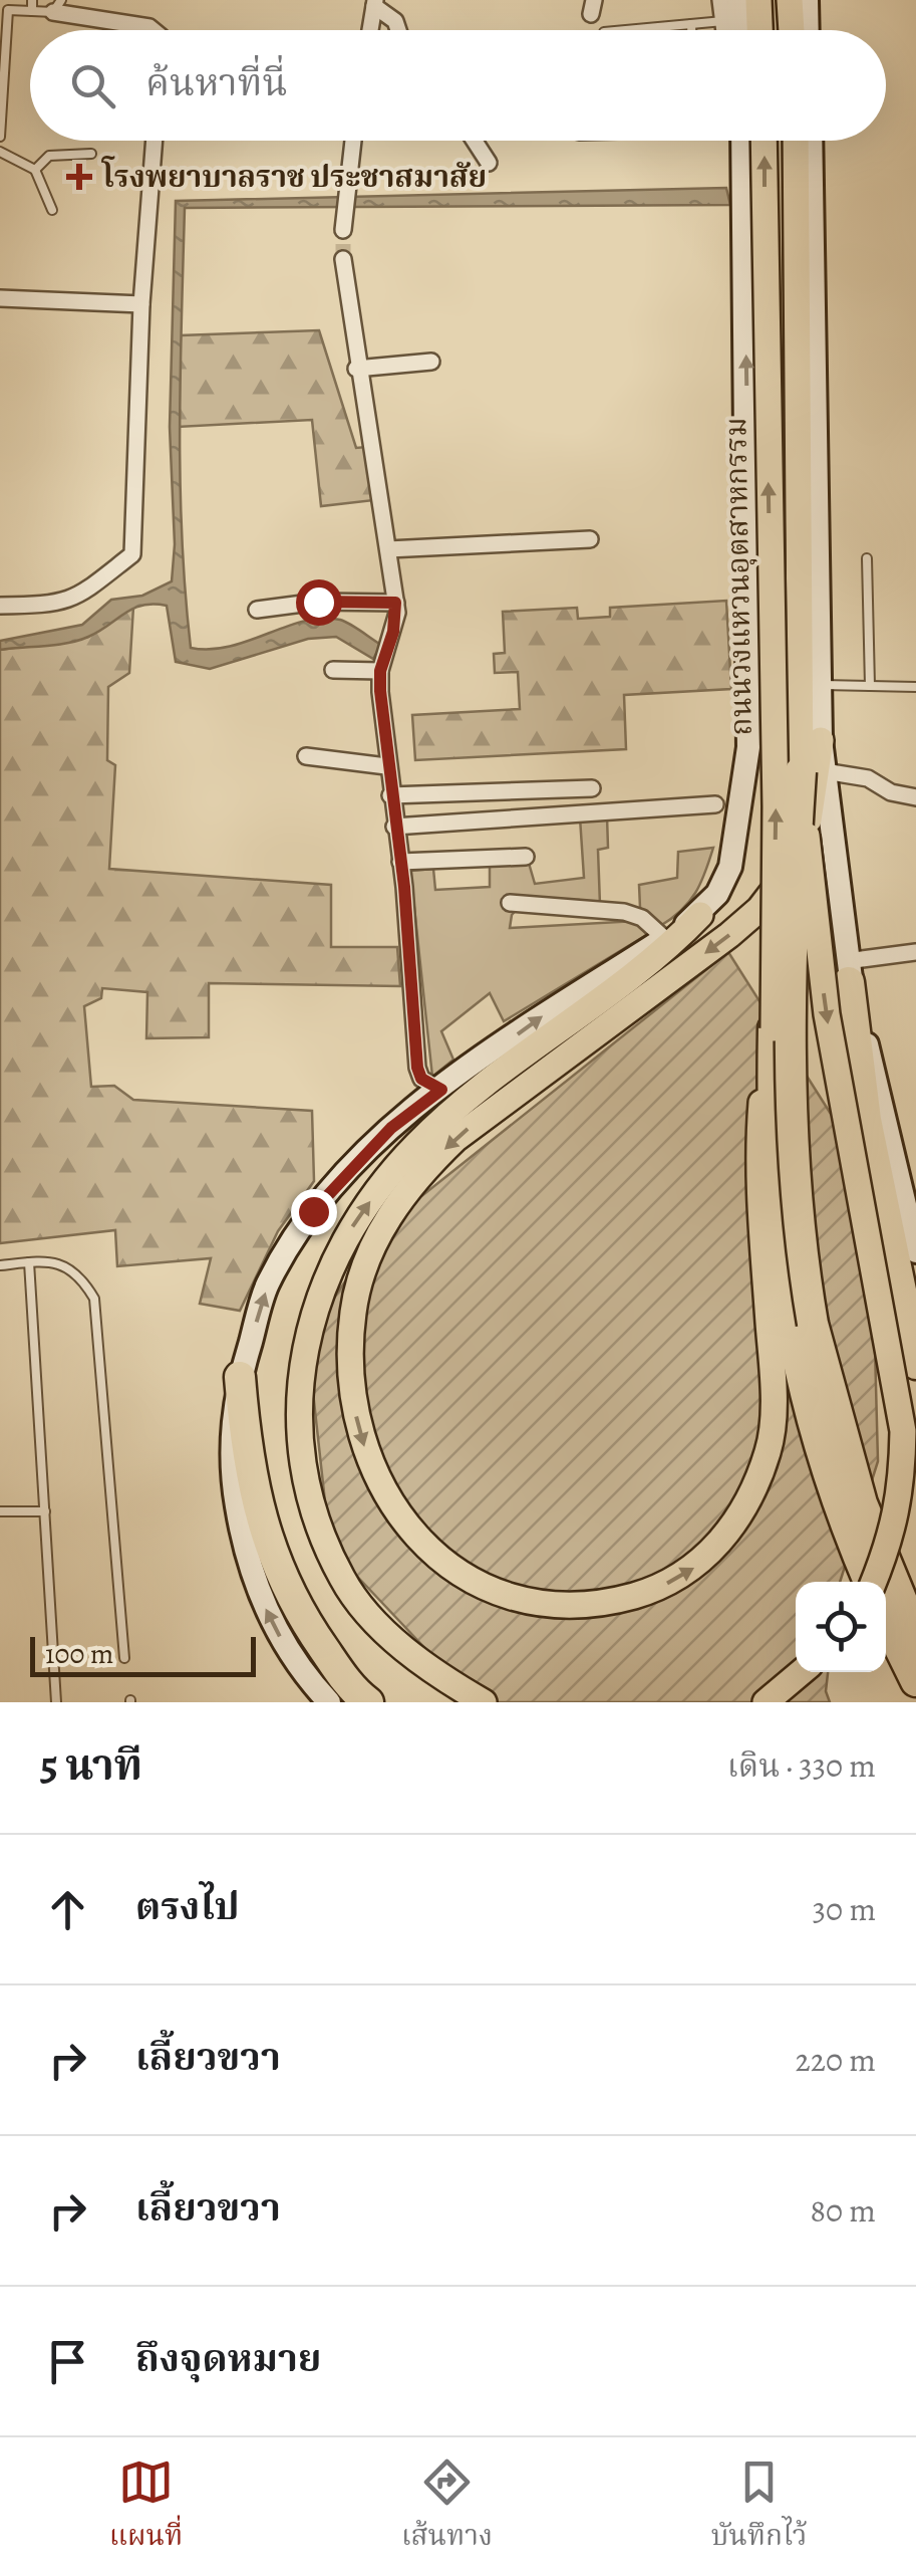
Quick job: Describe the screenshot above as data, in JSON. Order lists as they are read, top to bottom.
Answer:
{
  "streets": {
    "main road": ["ถนนวงแหวนอุตสาหกรรม"]
  },
  "places": {
    "health": ["โรงพยาบาลราช ประชาสมาสัย"]
  },
  "scale_bar": "100 m",
  "page": {
    "search": "ค้นหาที่นี่",
    "scale": "100 m",
    "heading": ["5 นาที", "เดิน · 330 m"],
    "list": [
      ["ตรงไป", "30 m"],
      ["เลี้ยวขวา", "220 m"],
      ["เลี้ยวขวา", "80 m"],
      "ถึงจุดหมาย"
    ],
    "nav": ["แผนที่", "เส้นทาง", "บันทึกไว้"]
  }
}
